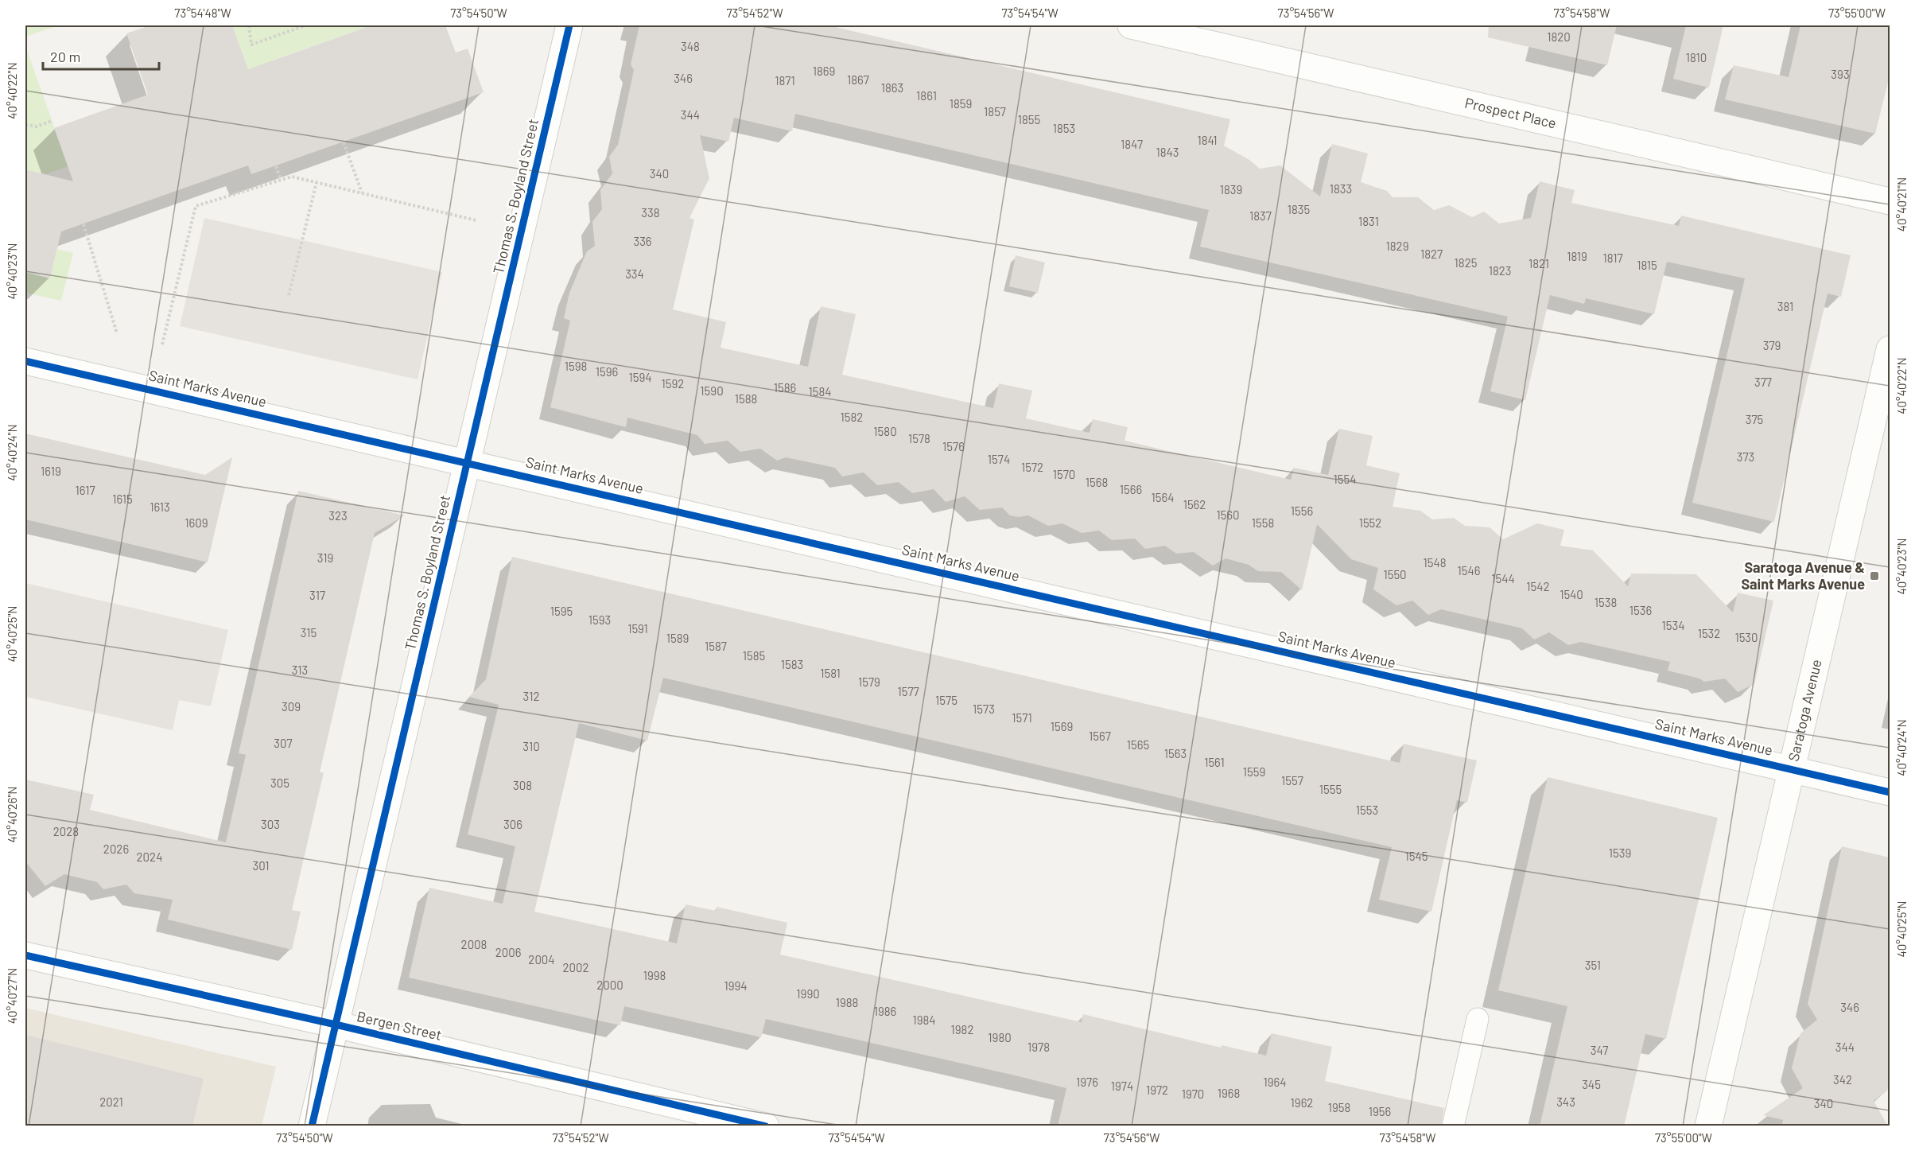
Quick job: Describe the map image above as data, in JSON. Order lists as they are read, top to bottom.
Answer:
{
  "streets": {
    "street": [
      "Prospect Place",
      "Thomas S. Boyland Street",
      "Saint Marks Avenue",
      "Saratoga Avenue",
      "Bergen Street"
    ]
  },
  "crossings": [
    ["Thomas S. Boyland Street", "Saint Marks Avenue"],
    ["Thomas S. Boyland Street", "Bergen Street"],
    ["Saint Marks Avenue", "Saratoga Avenue"]
  ],
  "places": {
    "transit": ["Saratoga Avenue & Saint Marks Avenue"]
  },
  "house_numbers": [
    "1820",
    "348",
    "1810",
    "1869",
    "393",
    "346",
    "1867",
    "1871",
    "1863",
    "1861",
    "1859",
    "1857",
    "344",
    "1855",
    "1853",
    "1841",
    "1847",
    "1843",
    "340",
    "1833",
    "1839",
    "1835",
    "338",
    "1837",
    "1831",
    "336",
    "1829",
    "1827",
    "1819",
    "1817",
    "1825",
    "1821",
    "1815",
    "1823",
    "334",
    "381",
    "379",
    "1598",
    "1596",
    "1594",
    "377",
    "1592",
    "1586",
    "1590",
    "1584",
    "1588",
    "1582",
    "375",
    "1580",
    "1578",
    "1576",
    "373",
    "1574",
    "1572",
    "1619",
    "1570",
    "1554",
    "1568",
    "1566",
    "1617",
    "1564",
    "1615",
    "1562",
    "1613",
    "1556",
    "1560",
    "323",
    "1609",
    "1558",
    "1552",
    "319",
    "1548",
    "1546",
    "1550",
    "1544",
    "1542",
    "1540",
    "317",
    "1538",
    "1536",
    "1595",
    "1593",
    "1534",
    "1591",
    "315",
    "1532",
    "1530",
    "1589",
    "1587",
    "1585",
    "1583",
    "313",
    "1581",
    "1579",
    "1577",
    "312",
    "1575",
    "309",
    "1573",
    "1571",
    "1569",
    "1567",
    "307",
    "1565",
    "310",
    "1563",
    "1561",
    "1559",
    "1557",
    "305",
    "308",
    "1555",
    "1553",
    "303",
    "306",
    "2028",
    "2026",
    "1539",
    "1545",
    "2024",
    "301",
    "2008",
    "2006",
    "2004",
    "351",
    "2002",
    "1998",
    "2000",
    "1994",
    "1990",
    "1988",
    "346",
    "1986",
    "1984",
    "1982",
    "1980",
    "1978",
    "344",
    "347",
    "342",
    "1976",
    "1964",
    "345",
    "1974",
    "1972",
    "1968",
    "1970",
    "2021",
    "343",
    "1962",
    "340",
    "1958",
    "1956"
  ],
  "scale_bar": "20 m",
  "coordinates": [
    "73°54'48\"W",
    "73°54'50\"W",
    "73°54'52\"W",
    "73°54'54\"W",
    "73°54'56\"W",
    "73°54'58\"W",
    "73°55'00\"W",
    "40°40'22\"N",
    "40°40'21\"N",
    "40°40'23\"N",
    "40°40'24\"N",
    "40°40'25\"N",
    "40°40'26\"N",
    "40°40'27\"N"
  ]
}
